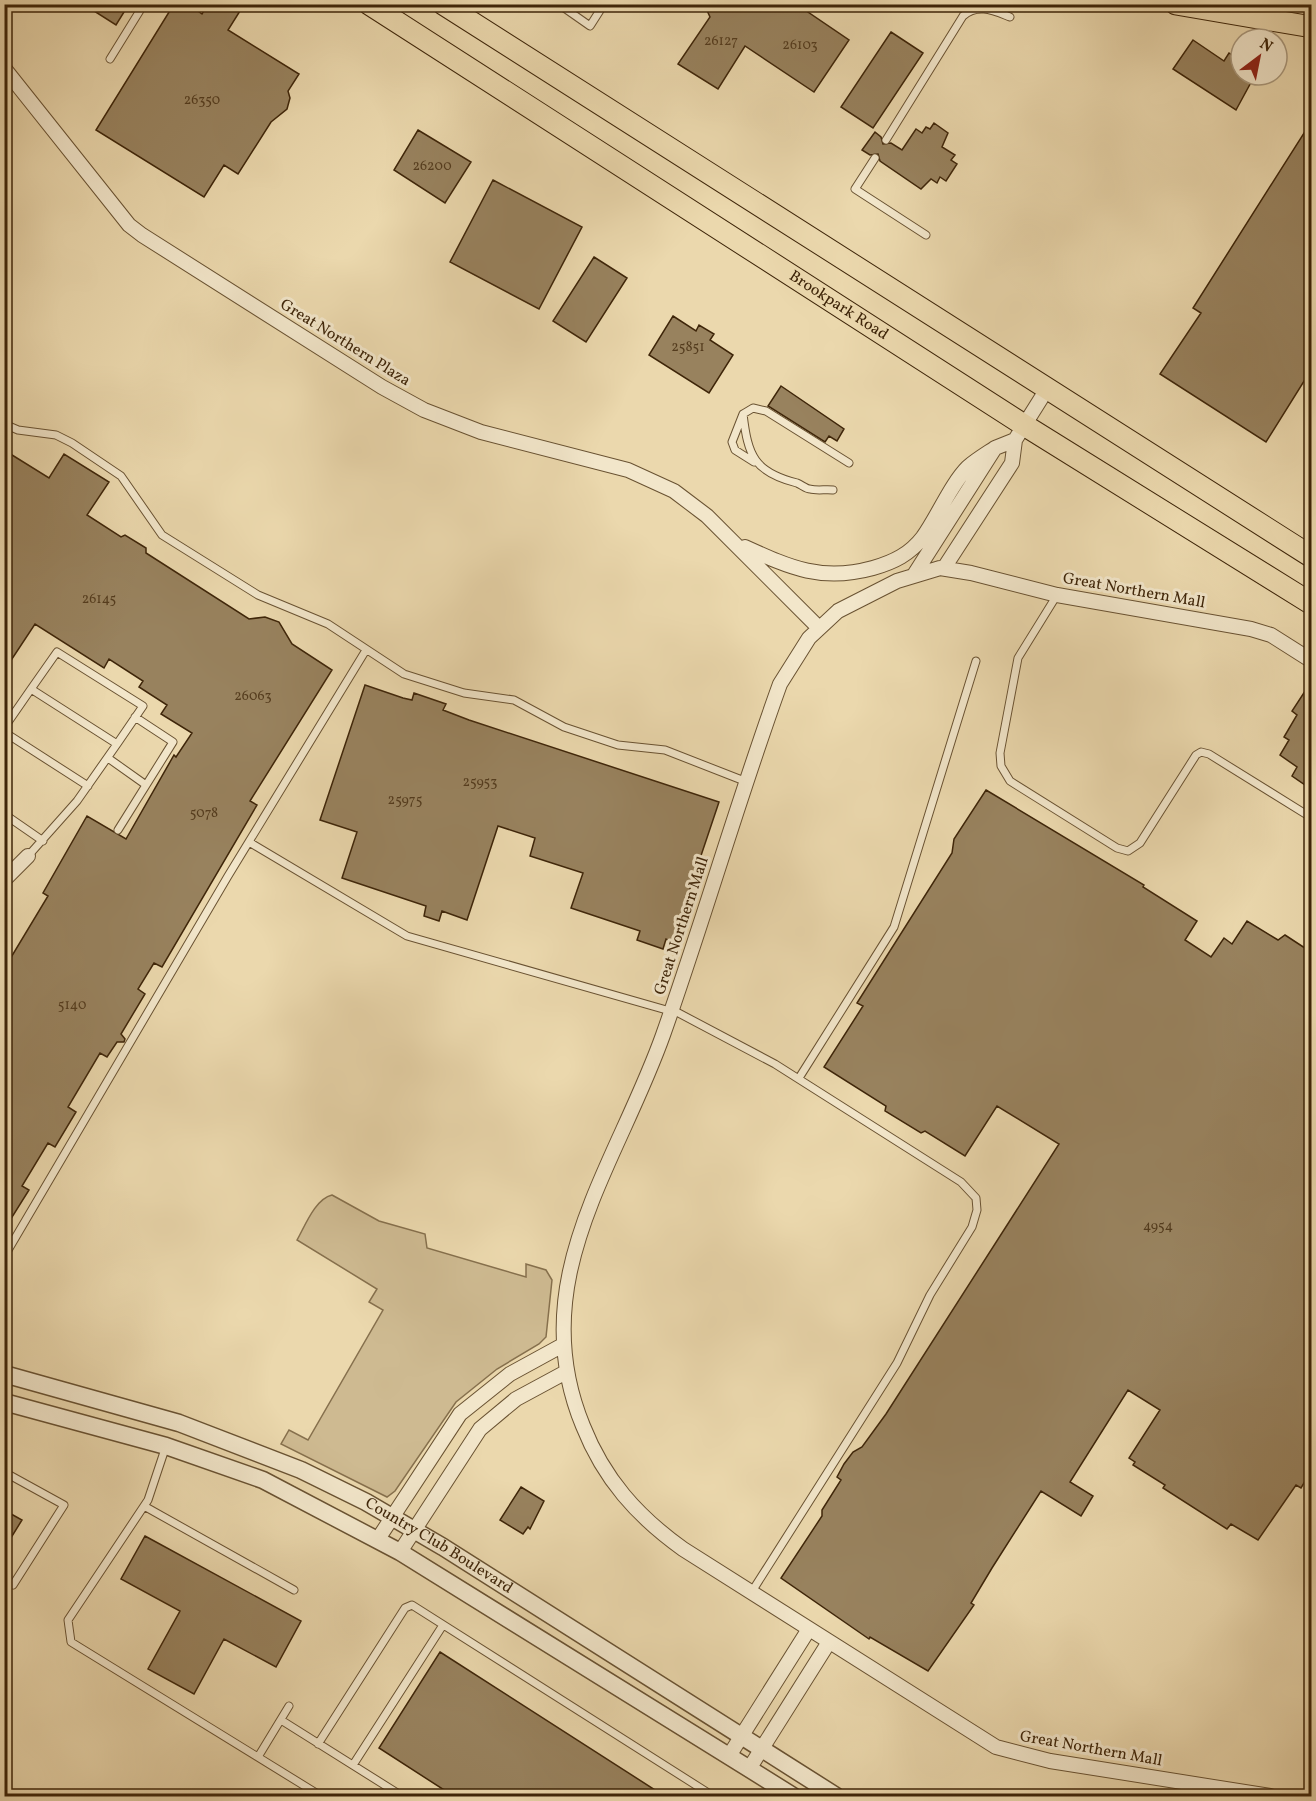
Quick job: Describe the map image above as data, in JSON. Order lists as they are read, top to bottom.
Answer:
{
  "streets": {
    "main road": ["Brookpark Road"],
    "street": ["Great Northern Plaza", "Great Northern Mall", "Country Club Boulevard"]
  },
  "crossings": [
    ["Great Northern Plaza", "Great Northern Mall"]
  ],
  "house_numbers": [
    "26127",
    "26103",
    "26350",
    "26200",
    "25851",
    "26145",
    "26063",
    "25953",
    "25975",
    "5078",
    "5140",
    "4954"
  ],
  "north": "top right"
}
